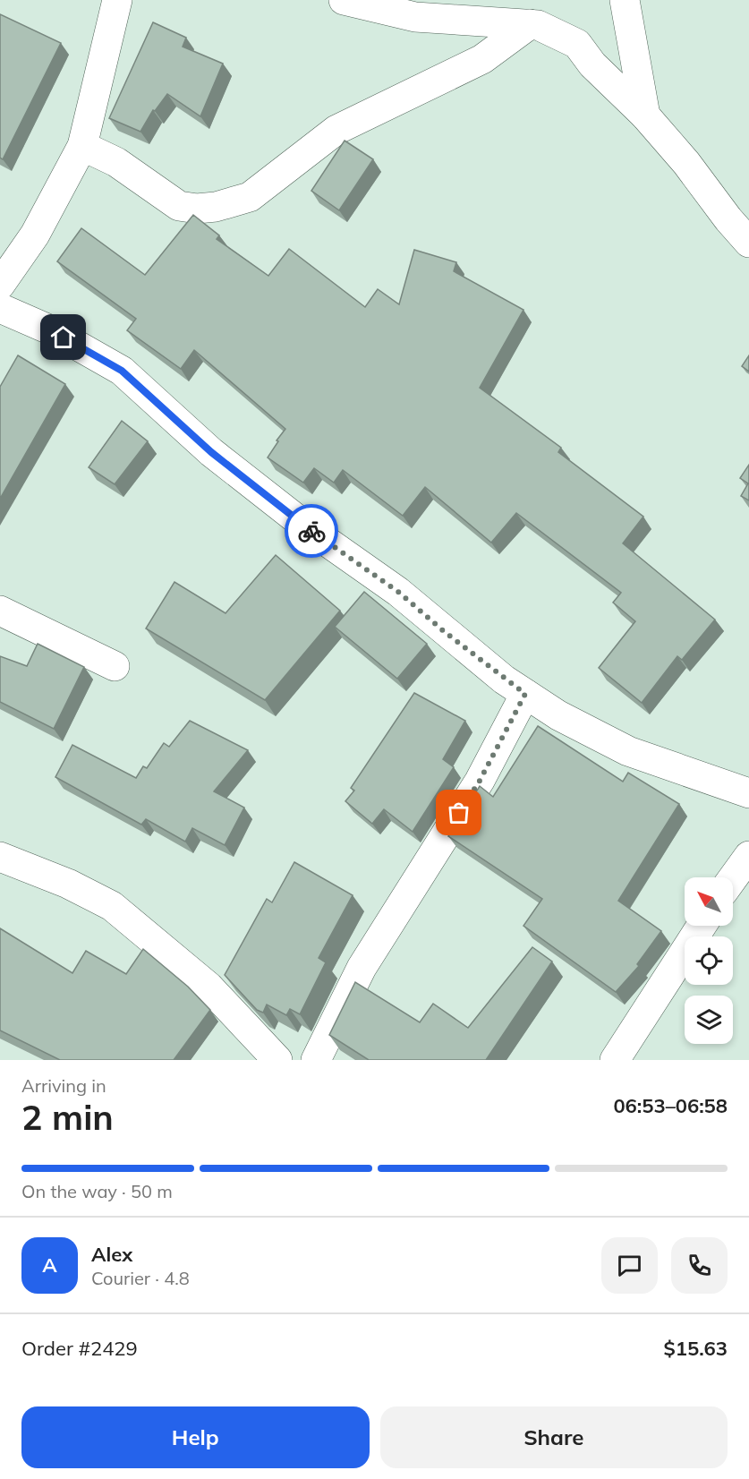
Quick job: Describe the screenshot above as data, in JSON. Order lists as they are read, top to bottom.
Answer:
{
  "north": "top left",
  "page": {
    "heading": ["2 min", "Arriving in", "06:53–06:58"],
    "panel": [
      "Alex",
      "Courier · 4.8",
      "Order #2429",
      "$15.63"
    ],
    "bar": "On the way · 50 m",
    "round": "A",
    "buttons": ["Help", "Share"]
  }
}
